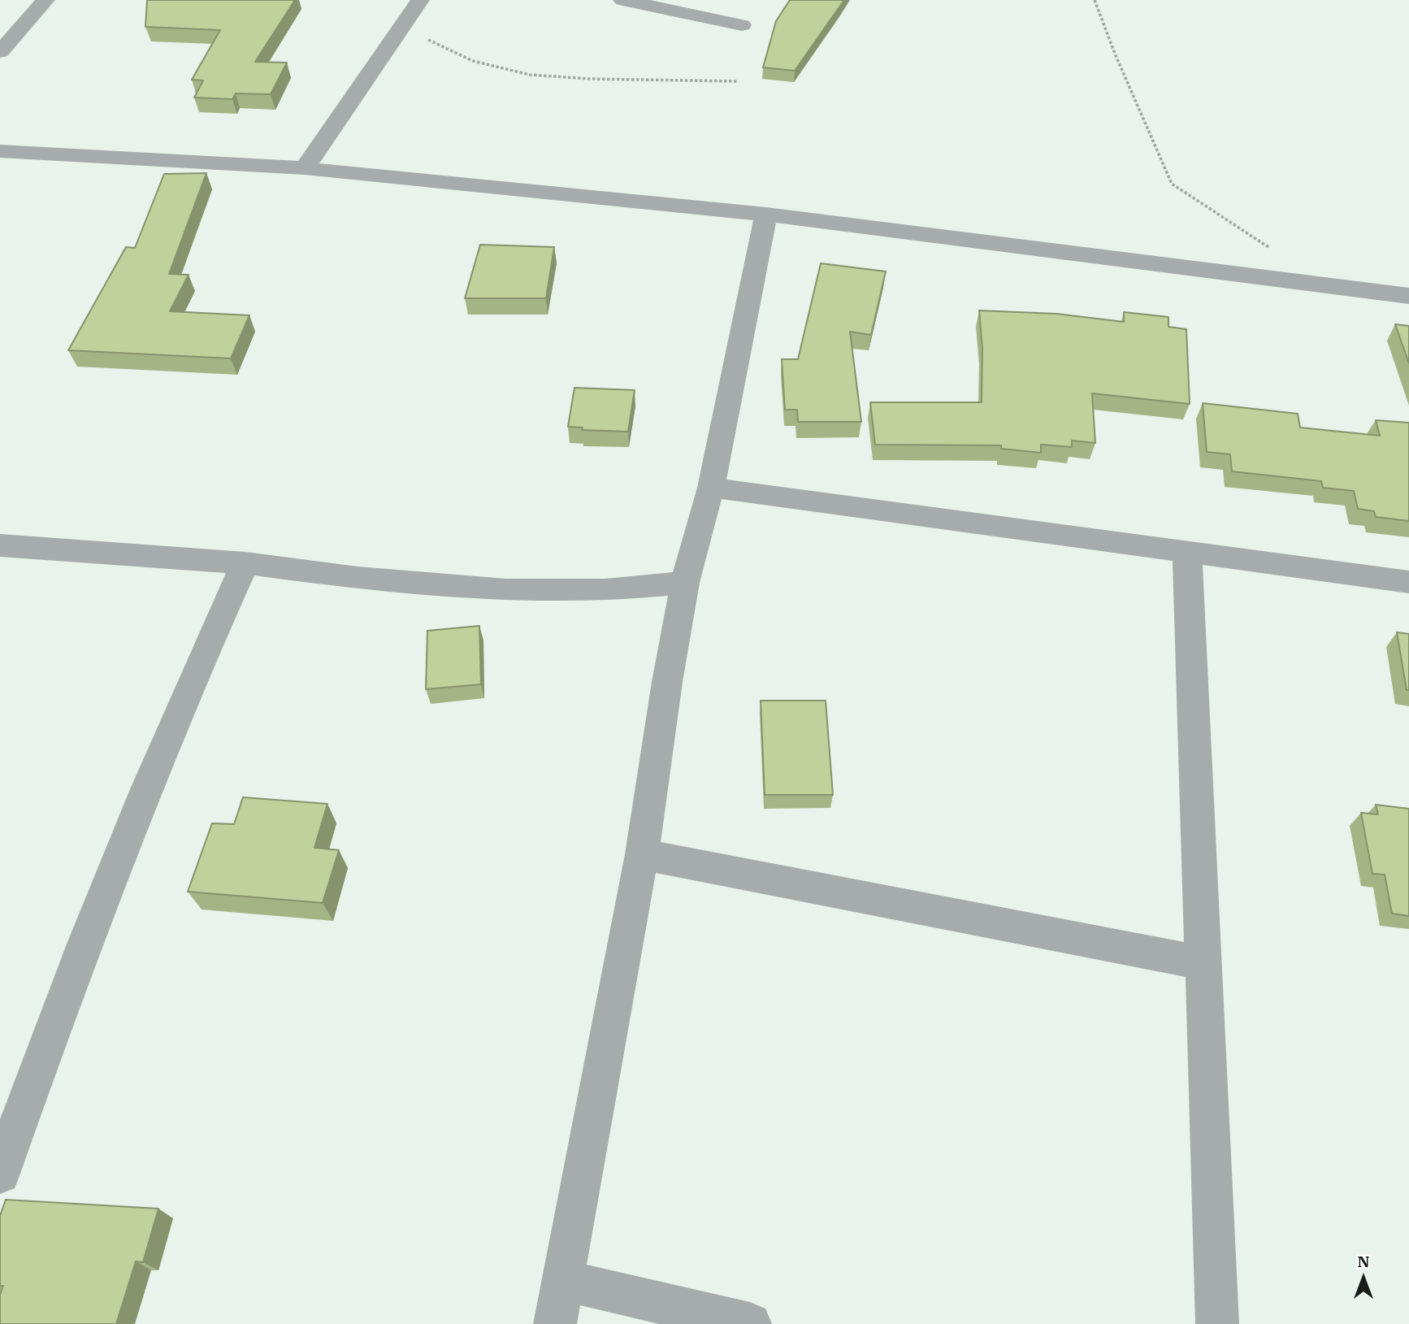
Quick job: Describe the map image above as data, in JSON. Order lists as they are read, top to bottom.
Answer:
{
  "north": "top"
}
